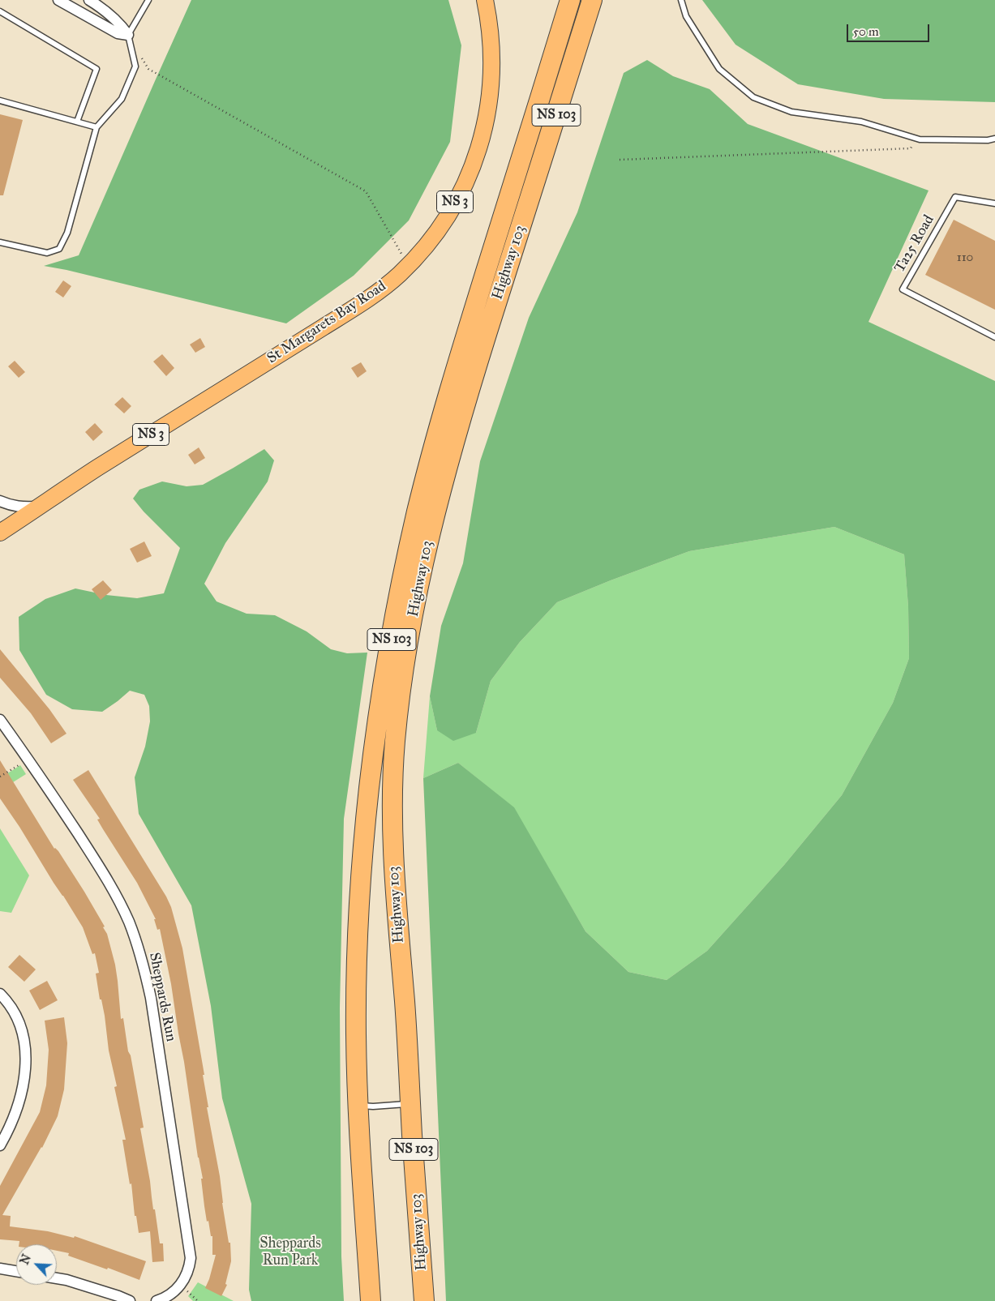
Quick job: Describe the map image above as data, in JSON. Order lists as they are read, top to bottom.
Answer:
{
  "streets": {
    "highway": ["NS 103", "Highway 103"],
    "main road": ["NS 3", "St Margarets Bay Road"],
    "street": ["Sheppards Run"],
    "lane": ["Ta25 Road"]
  },
  "parks": ["Sheppards Run Park"],
  "house_numbers": ["110"],
  "scale_bar": "50 m",
  "north": "top left"
}
